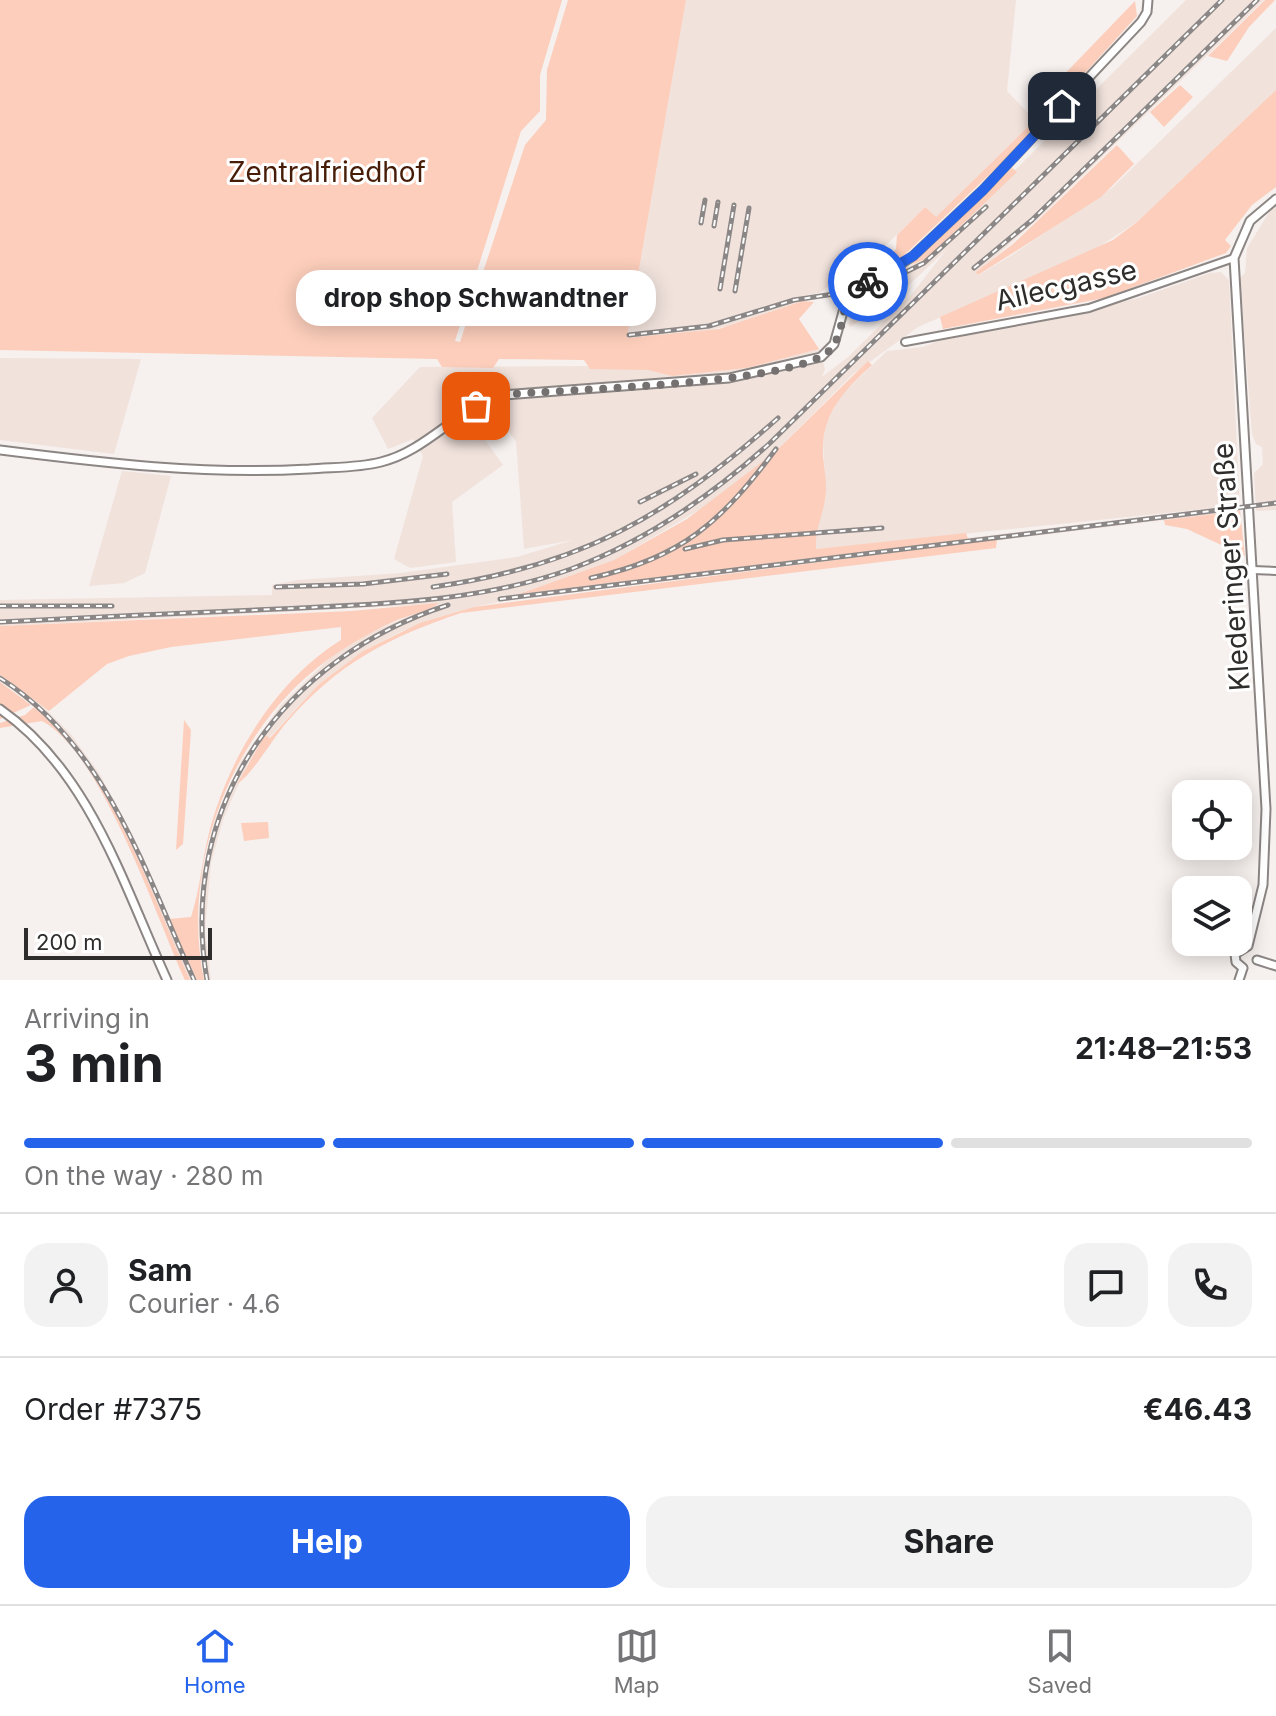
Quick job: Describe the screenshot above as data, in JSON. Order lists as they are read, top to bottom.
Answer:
{
  "streets": {
    "street": ["Ailecgasse", "Klederinger Straße"]
  },
  "crossings": [
    ["Ailecgasse", "Klederinger Straße"]
  ],
  "parks": ["Zentralfriedhof"],
  "places": ["drop shop Schwandtner"],
  "scale_bar": "200 m",
  "page": {
    "bubble": "drop shop Schwandtner",
    "scale": "200 m",
    "heading": ["3 min", "Arriving in", "21:48–21:53"],
    "panel": [
      "Sam",
      "Courier · 4.6",
      "Order #7375",
      "€46.43"
    ],
    "bar": "On the way · 280 m",
    "buttons": ["Help", "Share"],
    "tabs": ["Home", "Map", "Saved"]
  }
}
